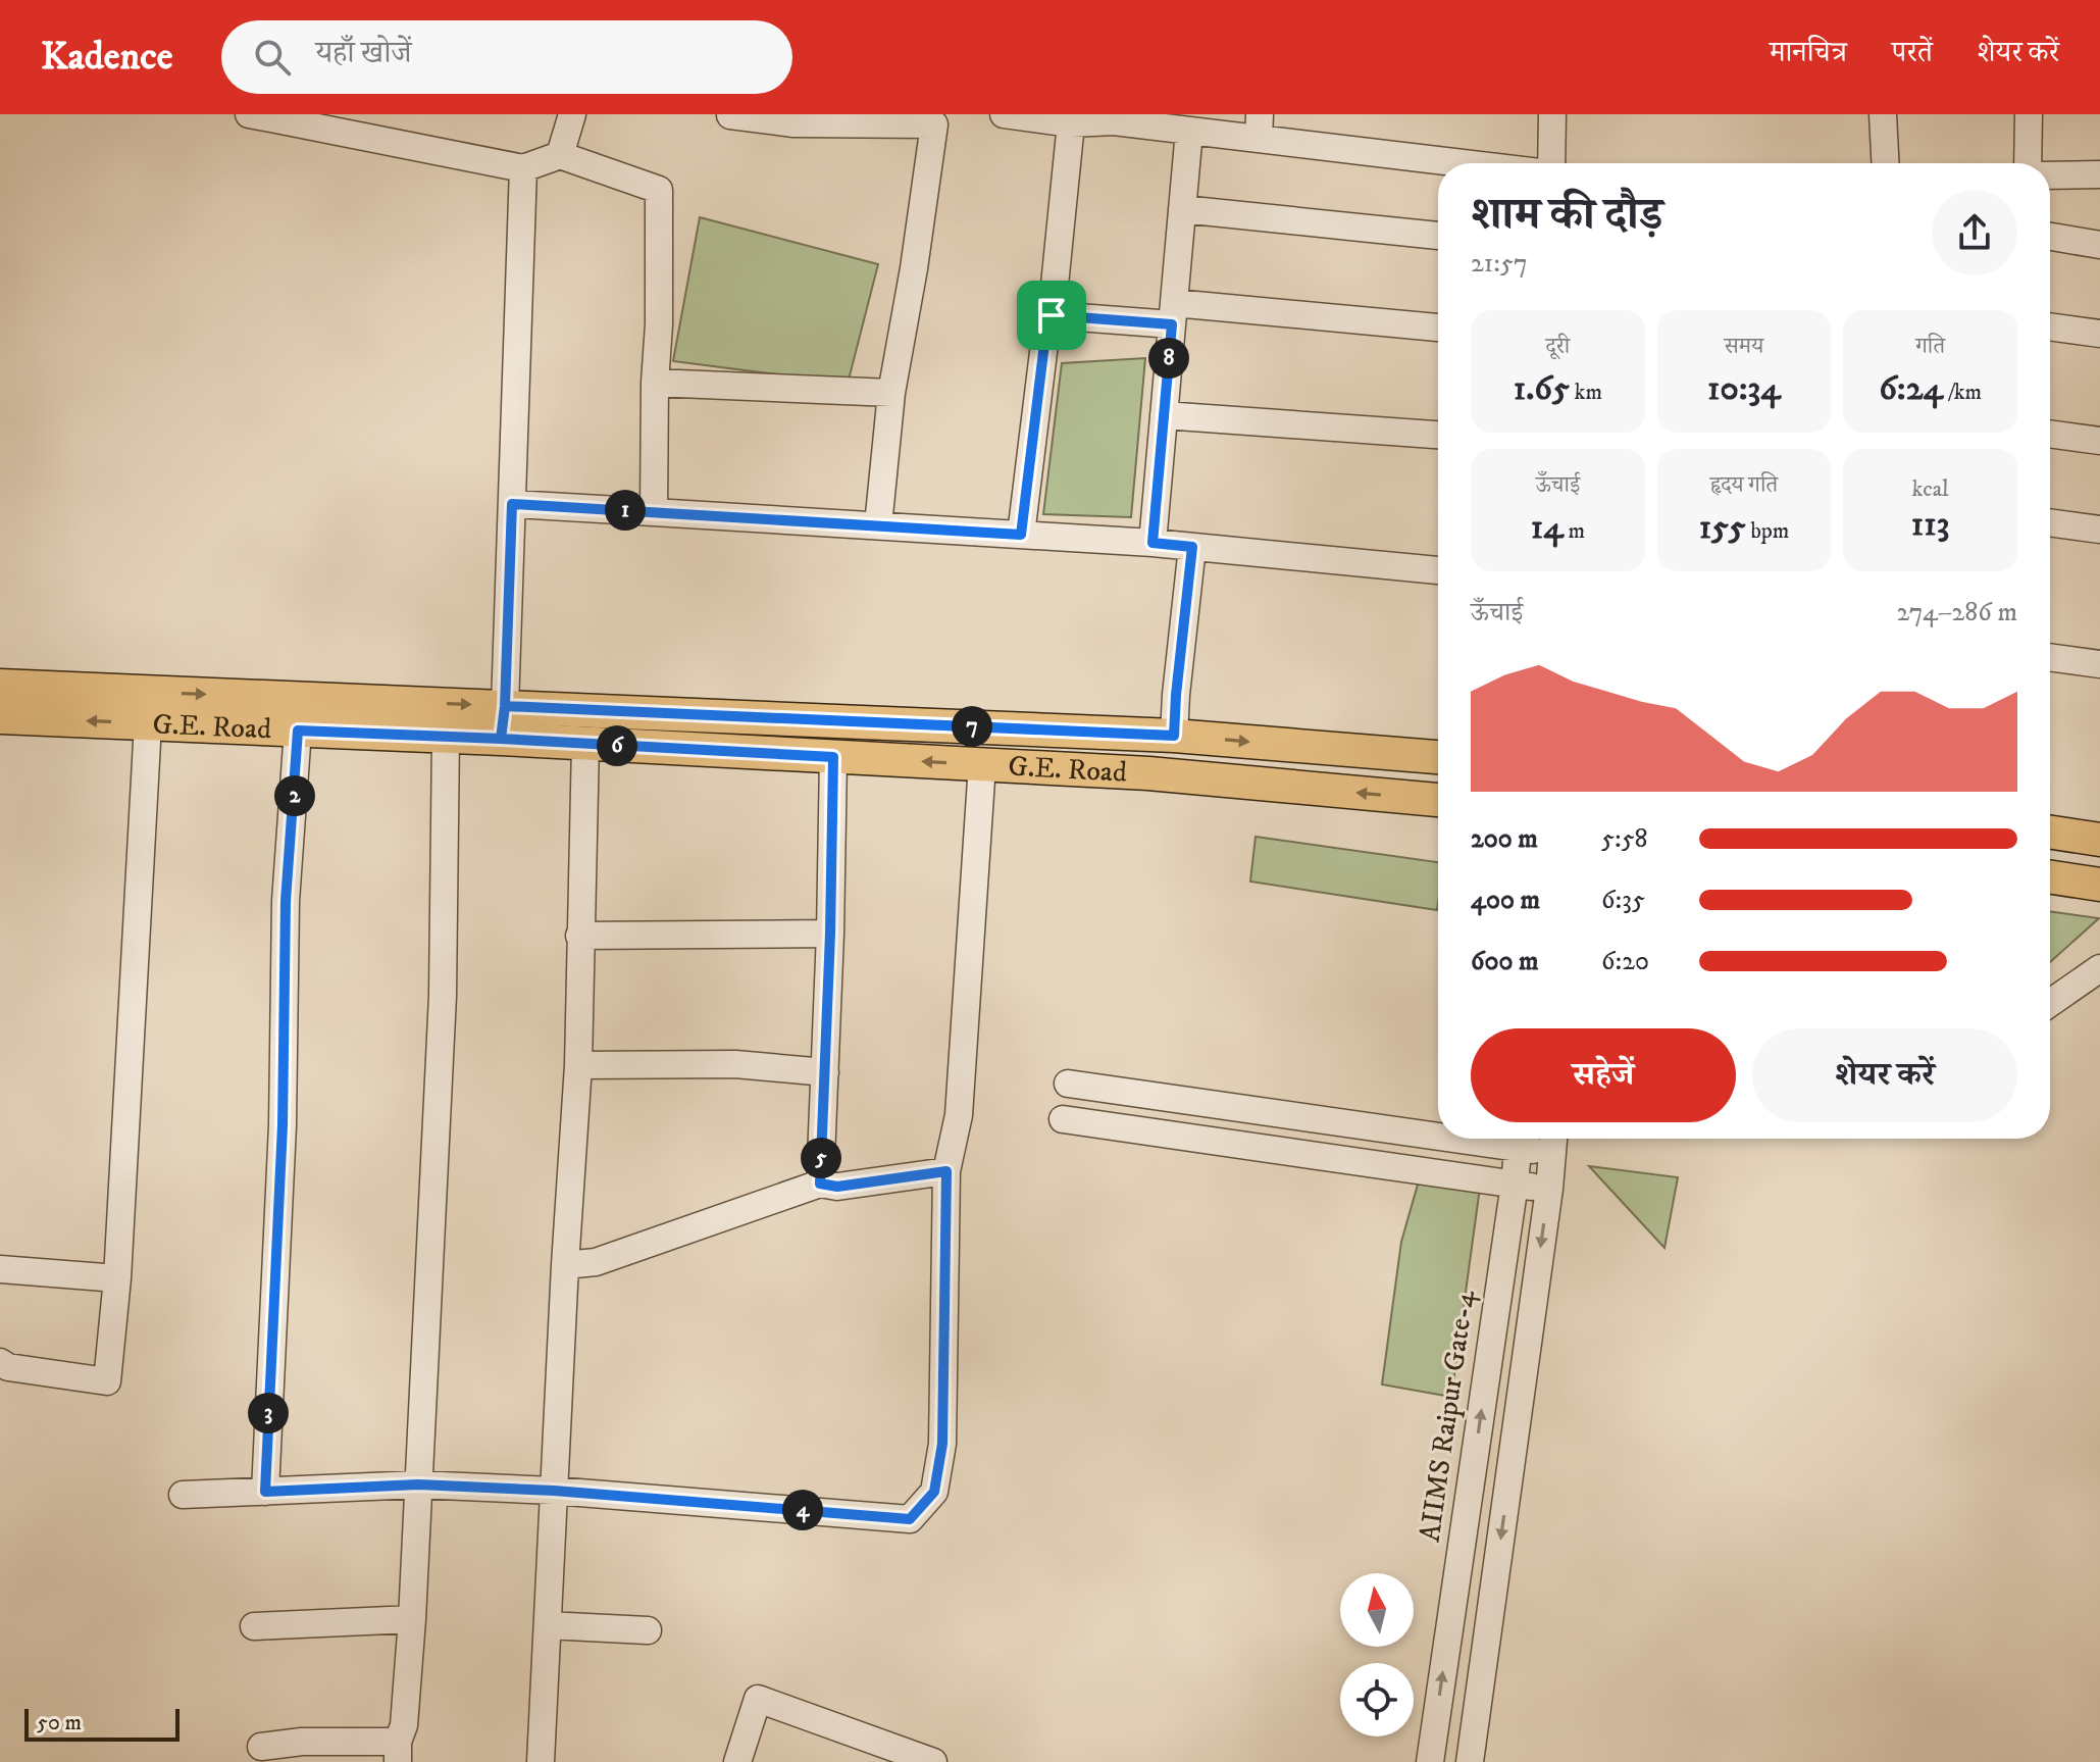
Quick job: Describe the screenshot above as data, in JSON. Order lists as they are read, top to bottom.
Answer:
{
  "streets": {
    "main road": ["G.E. Road"],
    "street": ["AIIMS Raipur Gate-4"]
  },
  "scale_bar": "50 m",
  "north": "top",
  "page": {
    "header": "Kadence",
    "search": "यहाँ खोजें",
    "nav": ["मानचित्र", "परतें", "शेयर करें"],
    "heading": ["शाम की दौड़", "21:57"],
    "stats": [
      ["दूरी", "1.65 km"],
      ["समय", "10:34"],
      ["गति", "6:24 /km"],
      ["ऊँचाई", "14 m"],
      ["हृदय गति", "155 bpm"],
      ["kcal", "113"]
    ],
    "pins": [
      "8",
      "1",
      "7",
      "6",
      "2",
      "5",
      "3",
      "4"
    ],
    "chart": ["ऊँचाई", "274–286 m"],
    "list": [
      {
        "name": "200 m",
        "note": "5:58"
      },
      {
        "name": "400 m",
        "note": "6:35"
      },
      {
        "name": "600 m",
        "note": "6:20"
      }
    ],
    "buttons": ["सहेजें", "शेयर करें"],
    "scale": "50 m"
  }
}
